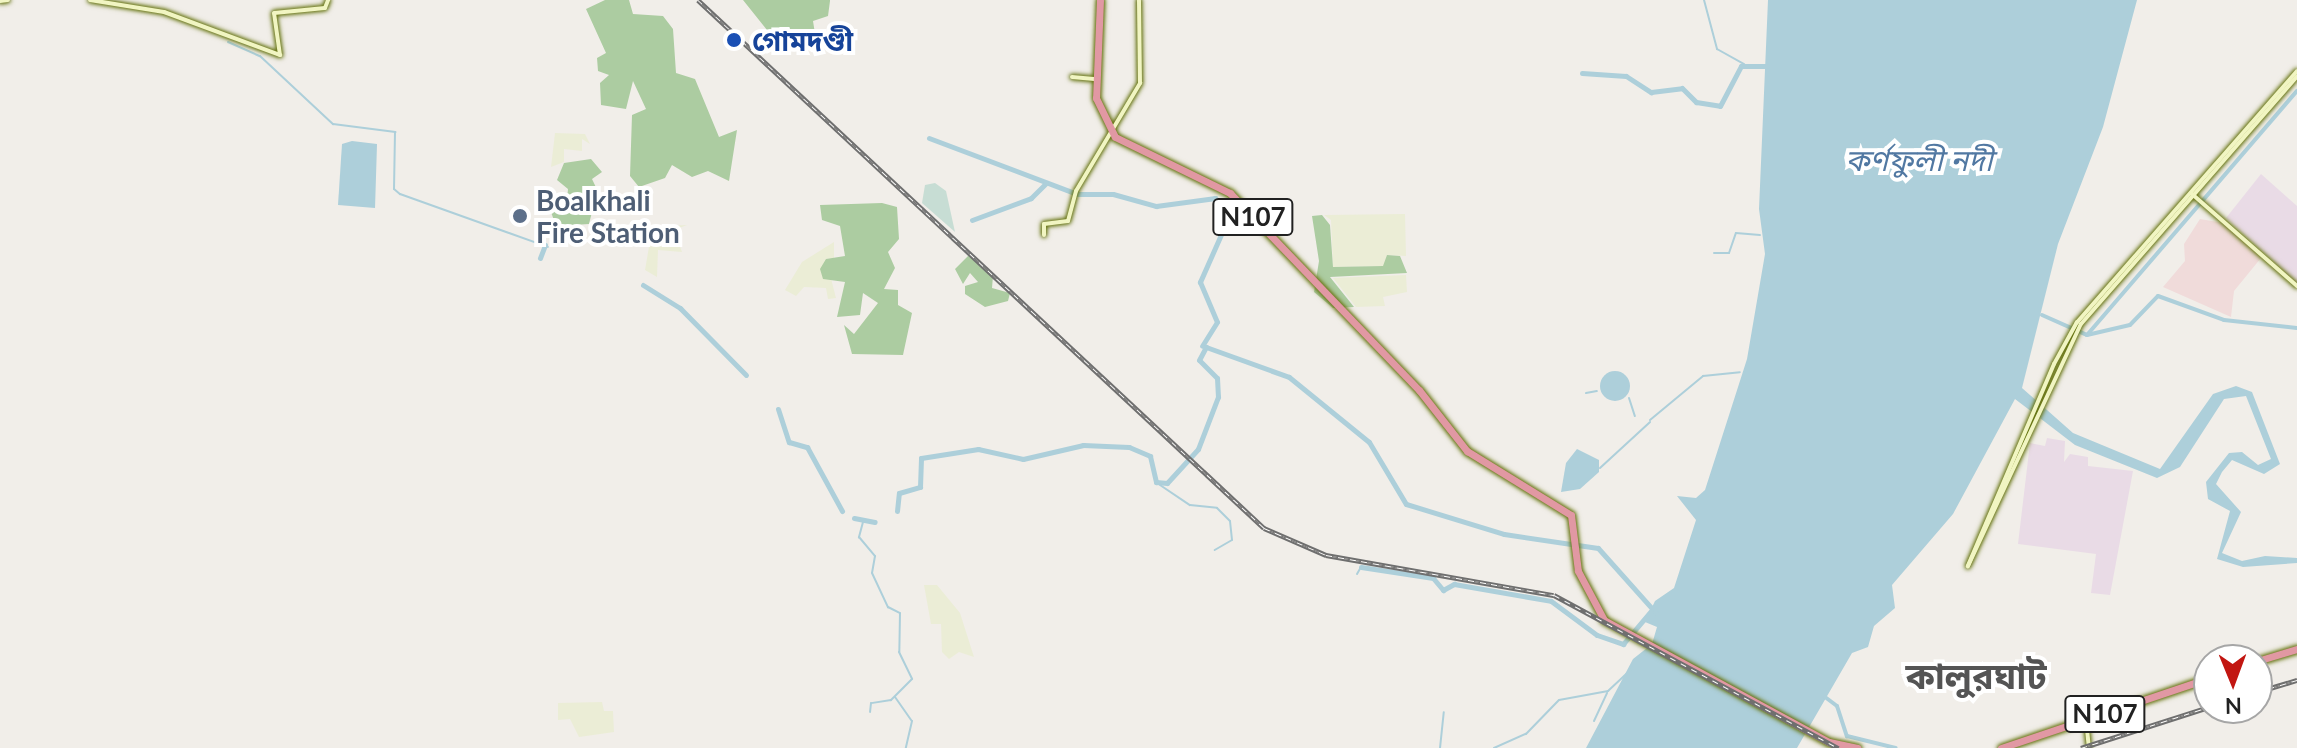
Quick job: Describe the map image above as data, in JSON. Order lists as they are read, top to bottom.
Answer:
{
  "streets": {
    "highway": ["N107"]
  },
  "districts": ["কালুরঘাট"],
  "water": ["কর্ণফুলী নদী"],
  "places": ["গোমদণ্ডী", "Boalkhali Fire Station"],
  "north": "bottom"
}
